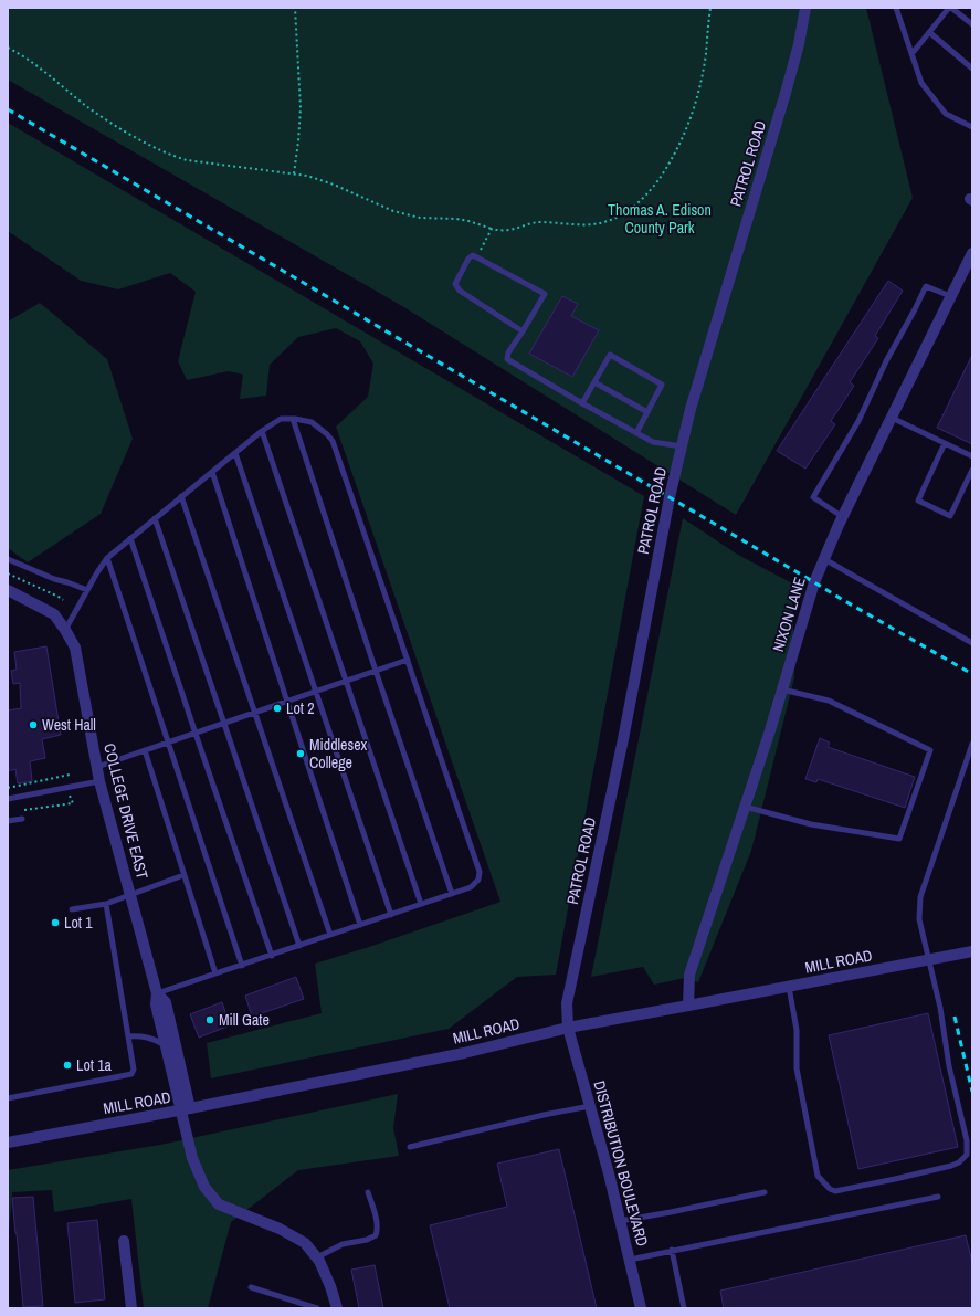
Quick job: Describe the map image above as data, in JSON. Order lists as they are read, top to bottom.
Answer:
{
  "streets": {
    "street": [
      "PATROL ROAD",
      "NIXON LANE",
      "COLLEGE DRIVE EAST",
      "MILL ROAD",
      "DISTRIBUTION BOULEVARD"
    ]
  },
  "crossings": [
    ["PATROL ROAD", "MILL ROAD"],
    ["PATROL ROAD", "DISTRIBUTION BOULEVARD"],
    ["NIXON LANE", "MILL ROAD"],
    ["COLLEGE DRIVE EAST", "MILL ROAD"],
    ["MILL ROAD", "DISTRIBUTION BOULEVARD"]
  ],
  "parks": ["Thomas A. Edison County Park"],
  "places": [
    "Lot 2",
    "West Hall",
    "Middlesex College",
    "Lot 1",
    "Mill Gate",
    "Lot 1a"
  ]
}
